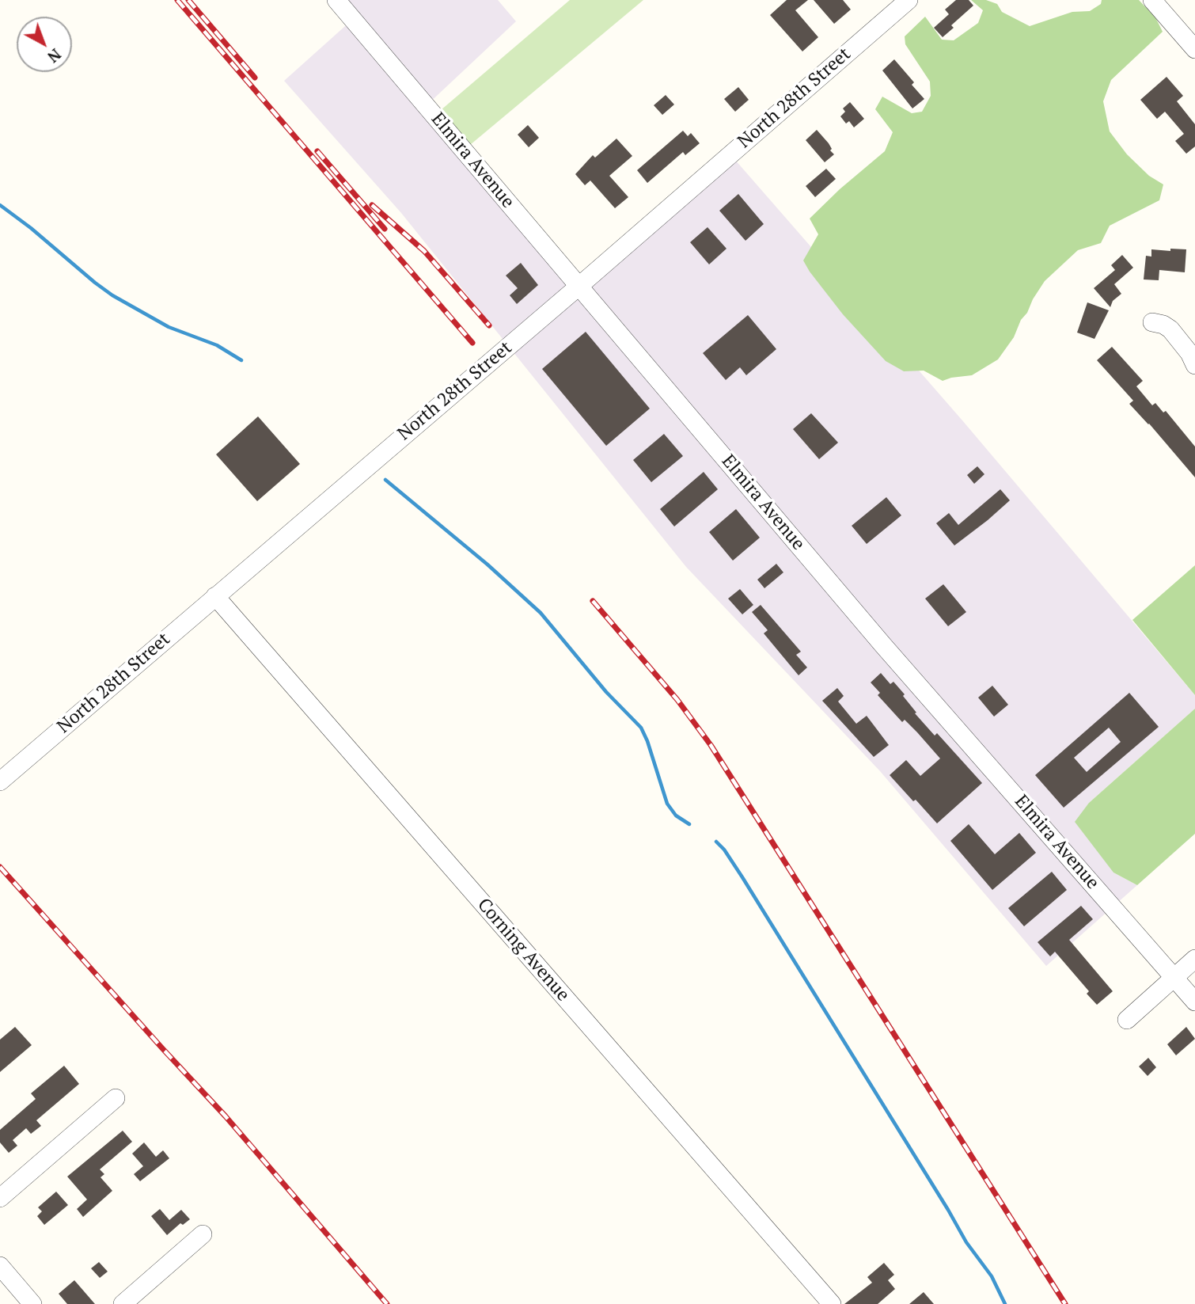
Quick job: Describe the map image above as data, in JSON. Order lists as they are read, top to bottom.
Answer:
{
  "streets": {
    "street": ["North 28th Street", "Elmira Avenue", "Corning Avenue"]
  },
  "crossings": [
    ["North 28th Street", "Elmira Avenue"],
    ["North 28th Street", "Corning Avenue"]
  ],
  "north": "bottom right"
}
